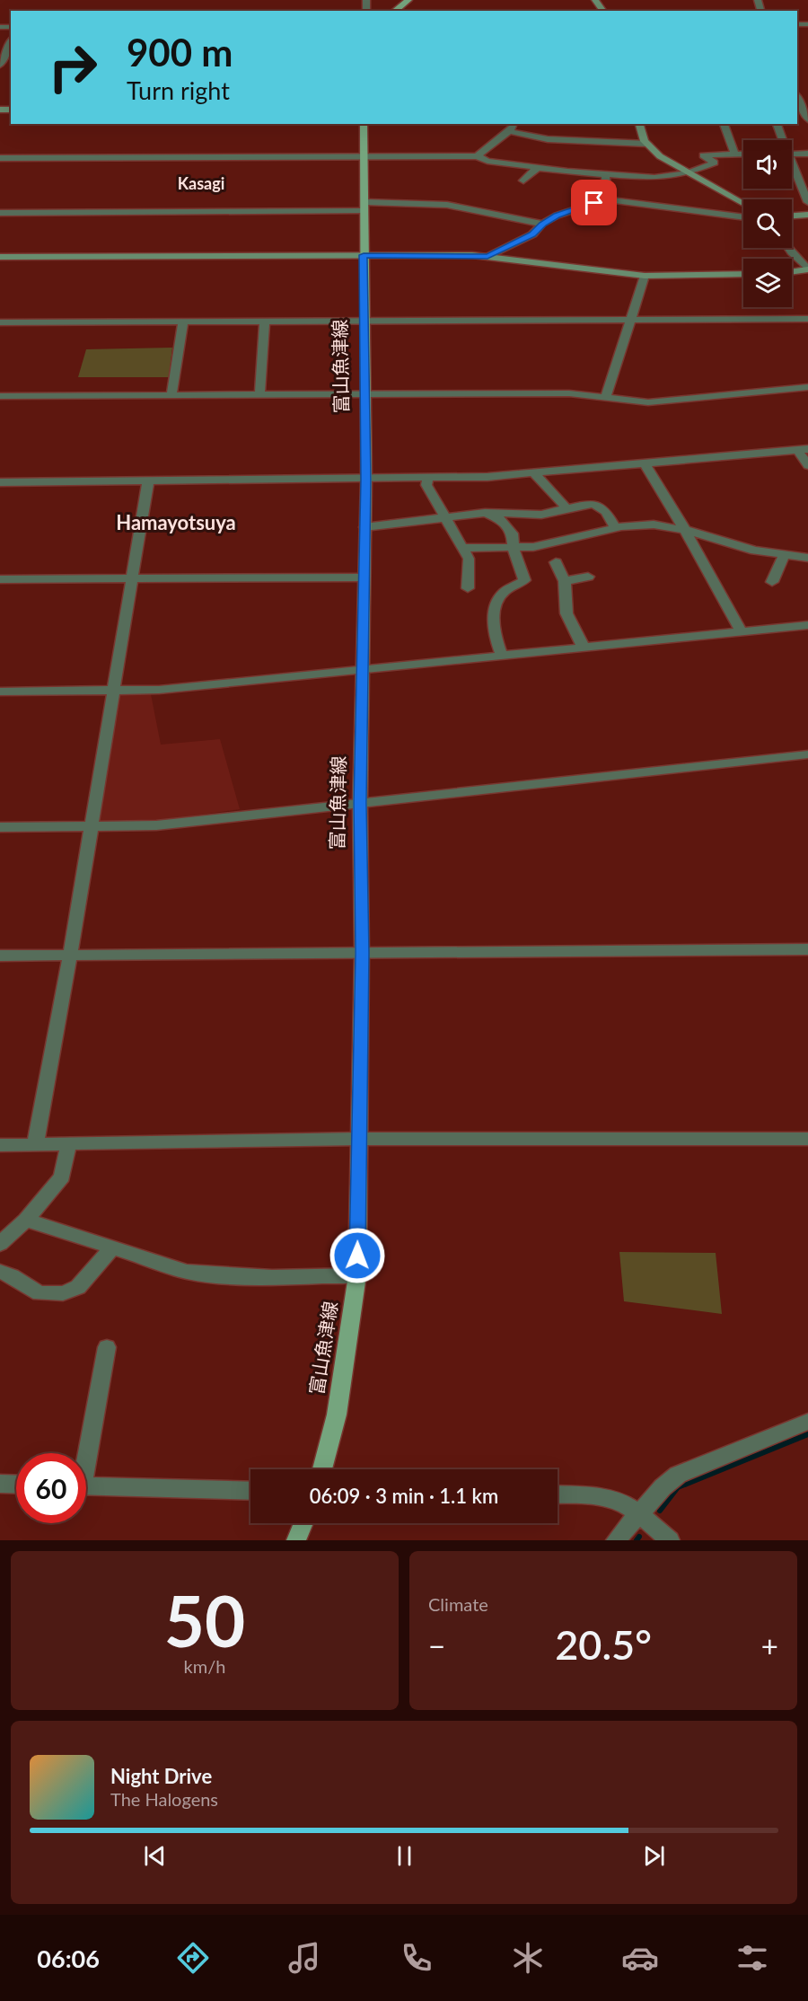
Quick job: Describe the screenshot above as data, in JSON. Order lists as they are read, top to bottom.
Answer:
{
  "streets": {
    "main road": ["富山魚津線"]
  },
  "districts": ["Kasagi", "Hamayotsuya"],
  "page": {
    "turn": ["900 m", "Turn right"],
    "limit": "60",
    "trip": "06:09 · 3 min · 1.1 km",
    "tile": [
      ["50", "km/h"],
      "Climate"
    ],
    "heat": ["−", "20.5°", "+"],
    "song": ["Night Drive", "The Halogens"],
    "tabs": "06:06"
  }
}
